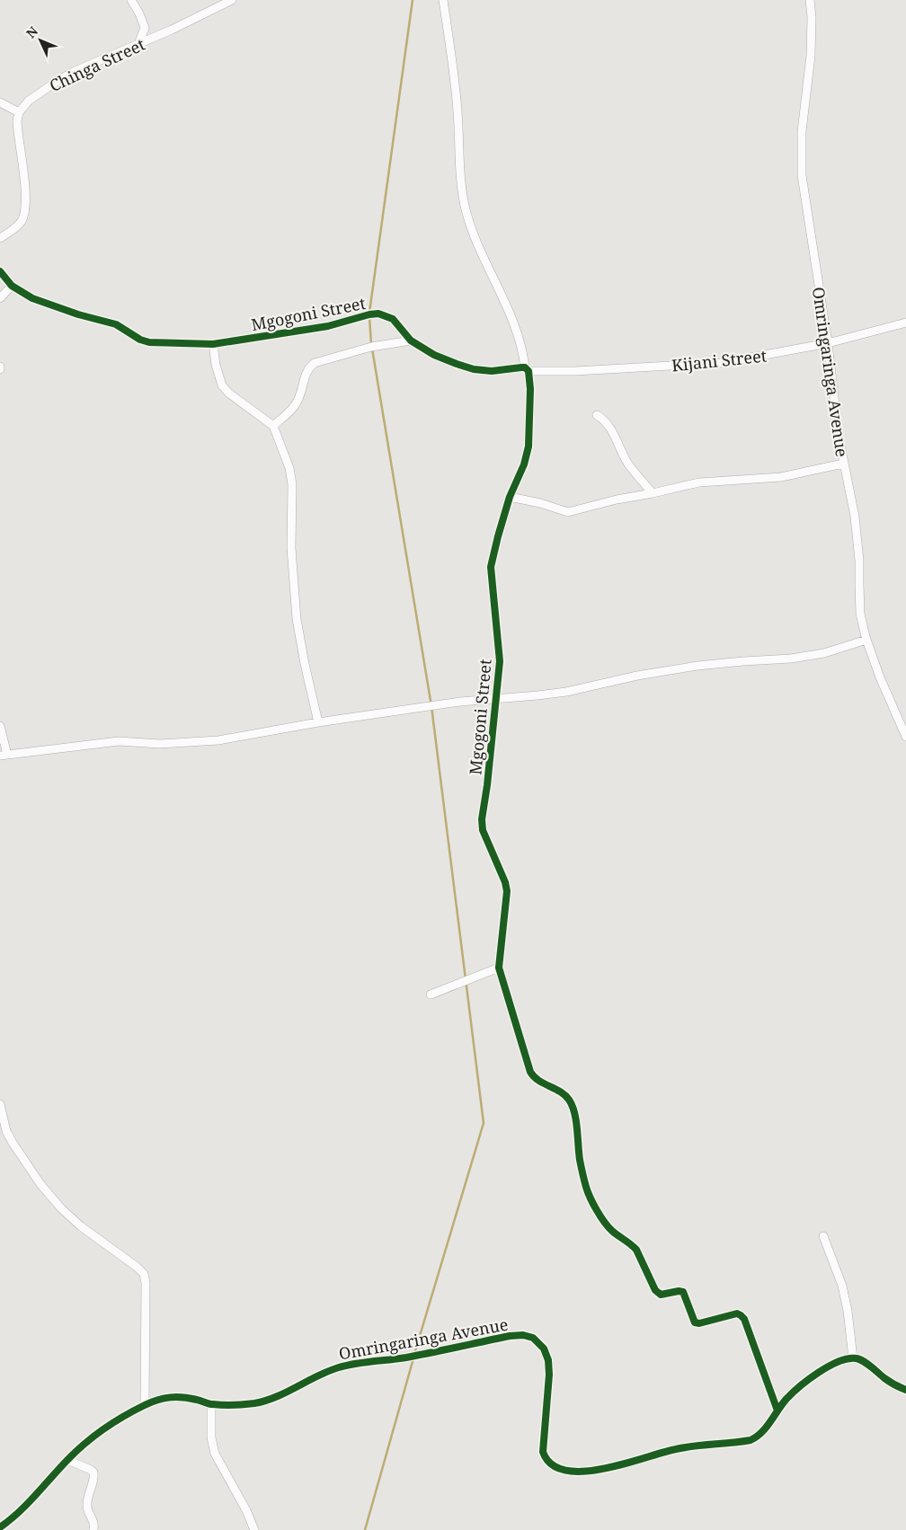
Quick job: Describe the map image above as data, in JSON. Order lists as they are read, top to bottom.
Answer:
{
  "streets": {
    "street": [
      "Chinga Street",
      "Mgogoni Street",
      "Kijani Street",
      "Omringaringa Avenue"
    ]
  },
  "crossings": [
    ["Mgogoni Street", "Kijani Street"],
    ["Mgogoni Street", "Omringaringa Avenue"],
    ["Kijani Street", "Omringaringa Avenue"]
  ],
  "north": "top left"
}
